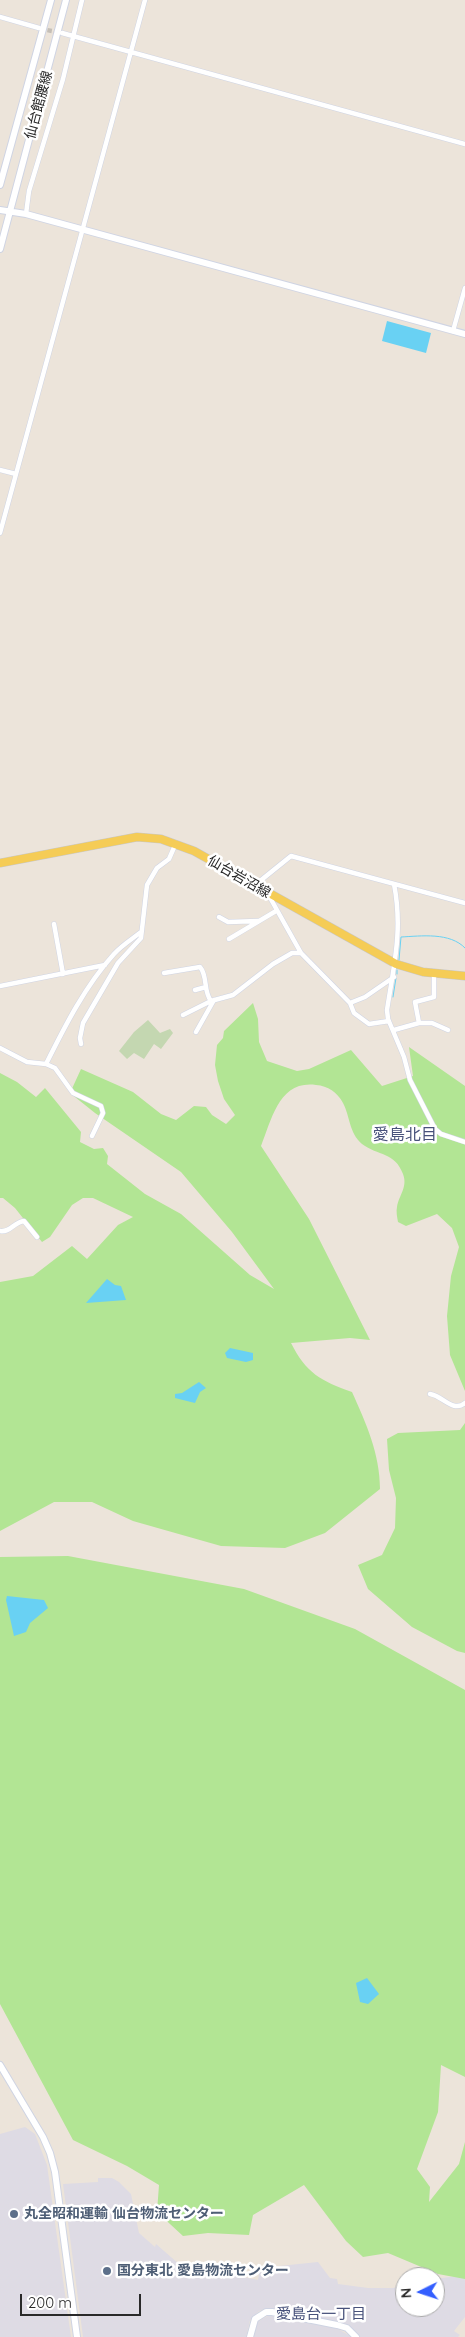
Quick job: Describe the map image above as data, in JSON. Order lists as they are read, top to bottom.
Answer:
{
  "streets": {
    "main road": ["仙台岩沼線"],
    "street": ["仙台館腰線"]
  },
  "districts": ["愛島北目", "愛島台一丁目"],
  "places": ["丸全昭和運輸 仙台物流センター", "国分東北 愛島物流センター"],
  "scale_bar": "200 m",
  "north": "left"
}
